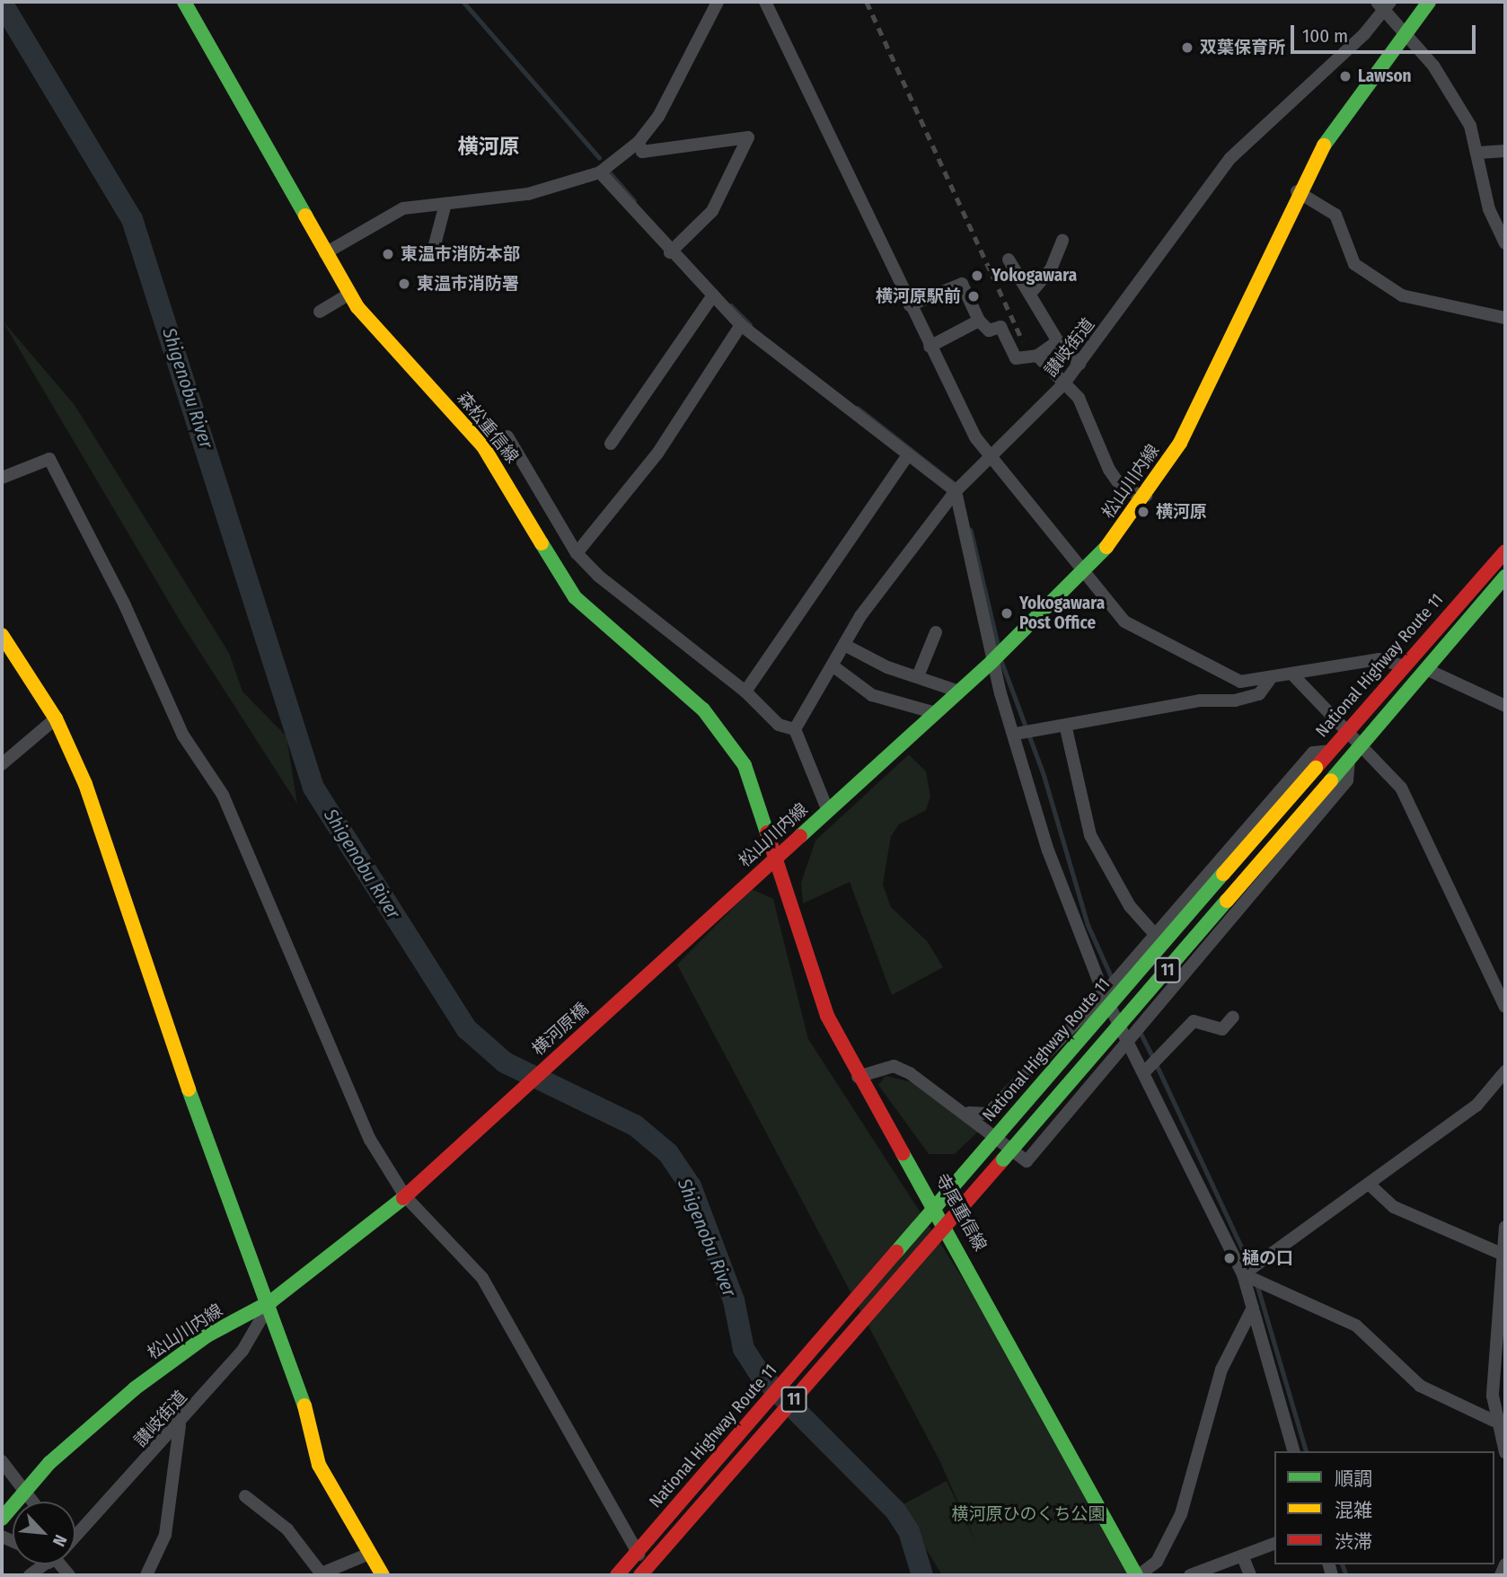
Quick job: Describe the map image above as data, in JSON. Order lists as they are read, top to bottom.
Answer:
{
  "streets": {
    "main road": [
      "森松重信線",
      "松山川内線",
      "National Highway Route 11",
      "11",
      "横河原橋",
      "寺尾重信線"
    ],
    "street": ["讃岐街道"]
  },
  "crossings": [
    ["讃岐街道", "松山川内線"],
    ["森松重信線", "松山川内線"],
    ["森松重信線", "寺尾重信線"],
    ["松山川内線", "横河原橋"],
    ["松山川内線", "寺尾重信線"],
    ["National Highway Route 11", "寺尾重信線"]
  ],
  "districts": ["横河原"],
  "water": ["Shigenobu River"],
  "parks": ["横河原ひのくち公園"],
  "places": [
    "双葉保育所",
    "Lawson",
    "東温市消防本部",
    "Yokogawara",
    "東温市消防署",
    "横河原駅前",
    "横河原",
    "Yokogawara Post Office",
    "樋の口"
  ],
  "legend": ["順調", "混雑", "渋滞"],
  "scale_bar": "100 m",
  "north": "bottom right"
}
